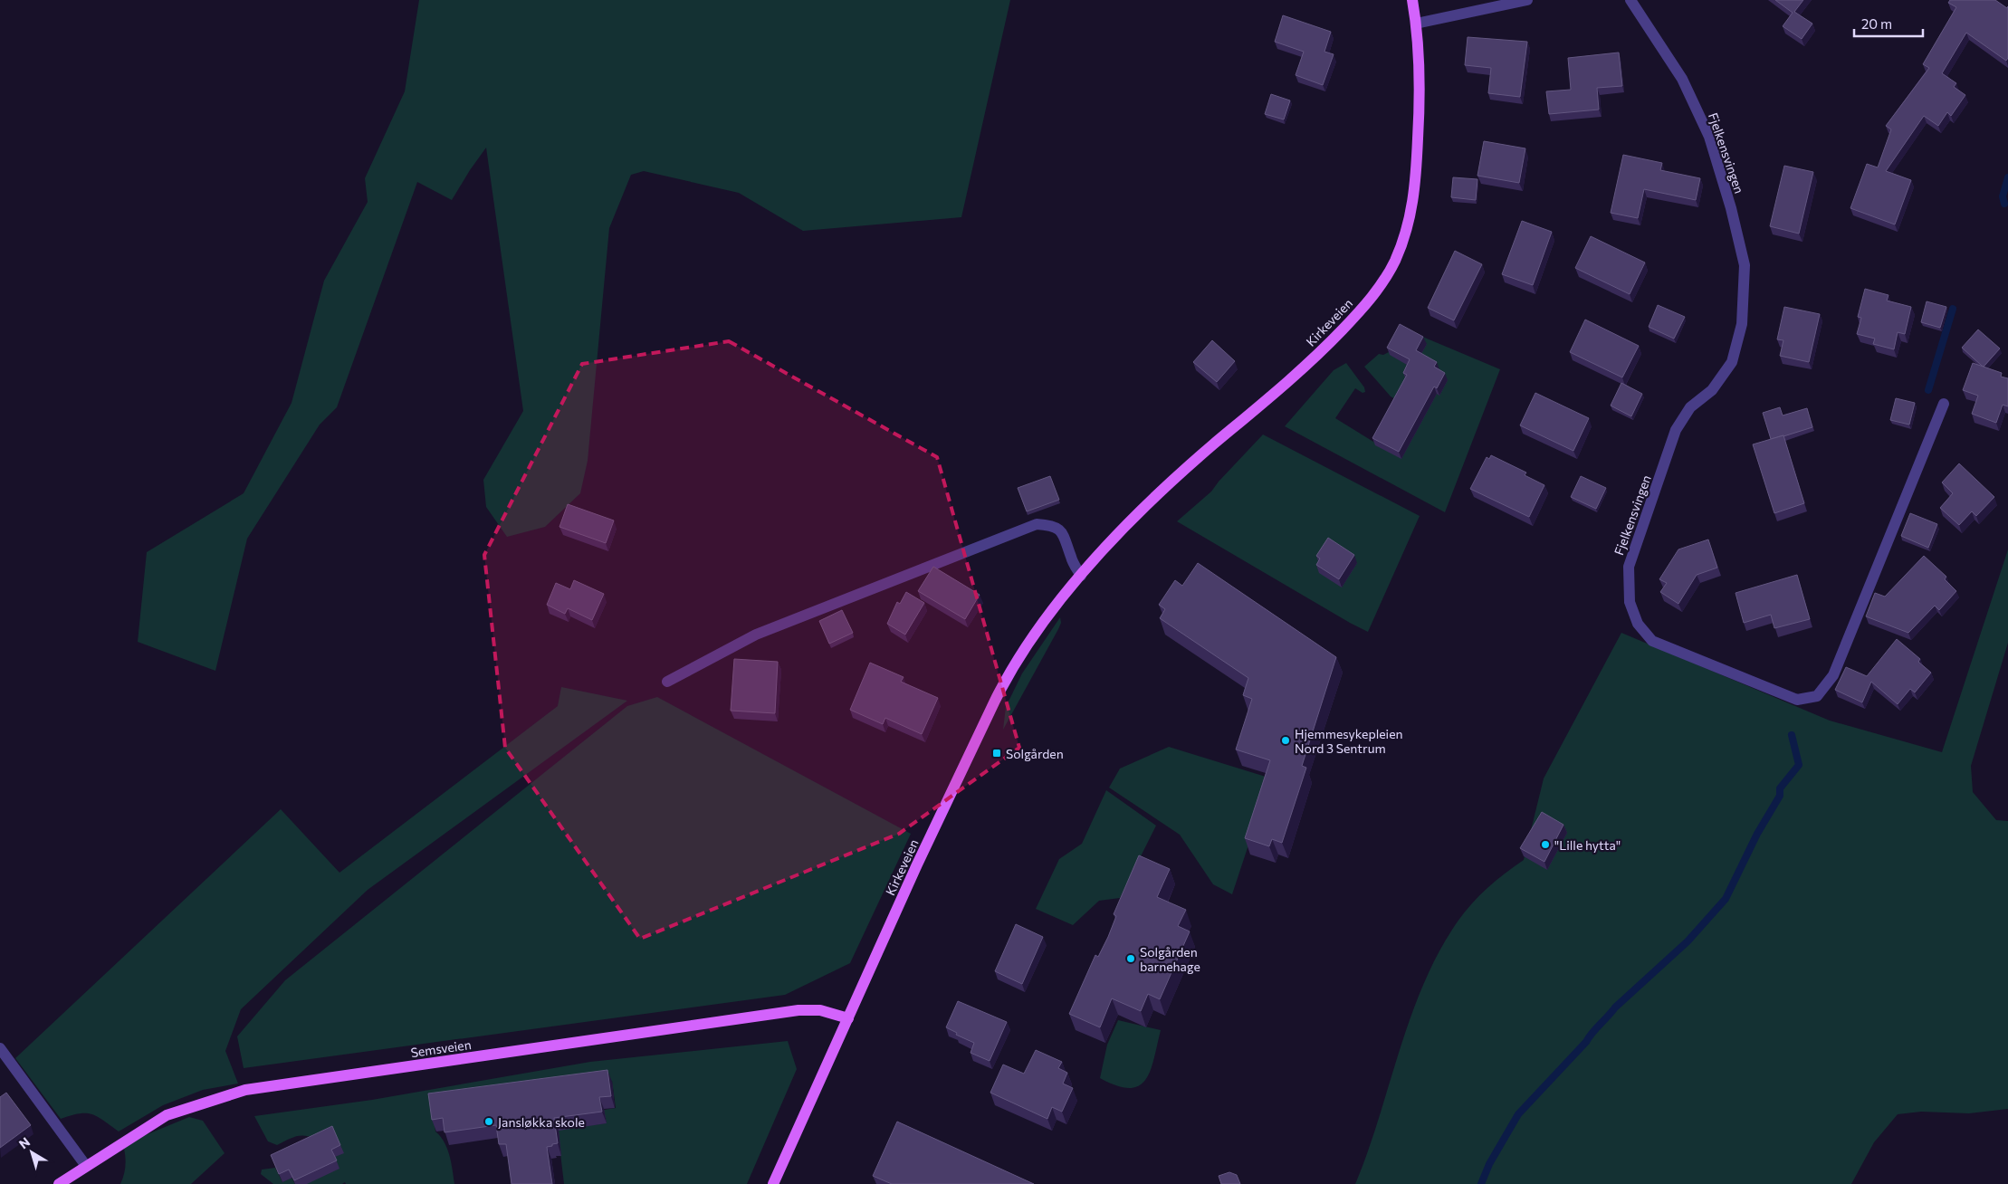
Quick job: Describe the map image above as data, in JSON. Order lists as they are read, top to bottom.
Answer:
{
  "streets": {
    "main road": ["Kirkeveien", "Semsveien"],
    "street": ["Fjelkensvingen"]
  },
  "crossings": [
    ["Kirkeveien", "Semsveien"]
  ],
  "places": {
    "other": [
      "Hjemmesykepleien Nord 3 Sentrum",
      "\"Lille hytta\"",
      "Solgården barnehage",
      "Jansløkka skole"
    ],
    "transit": ["Solgården"]
  },
  "scale_bar": "20 m",
  "north": "top left"
}
